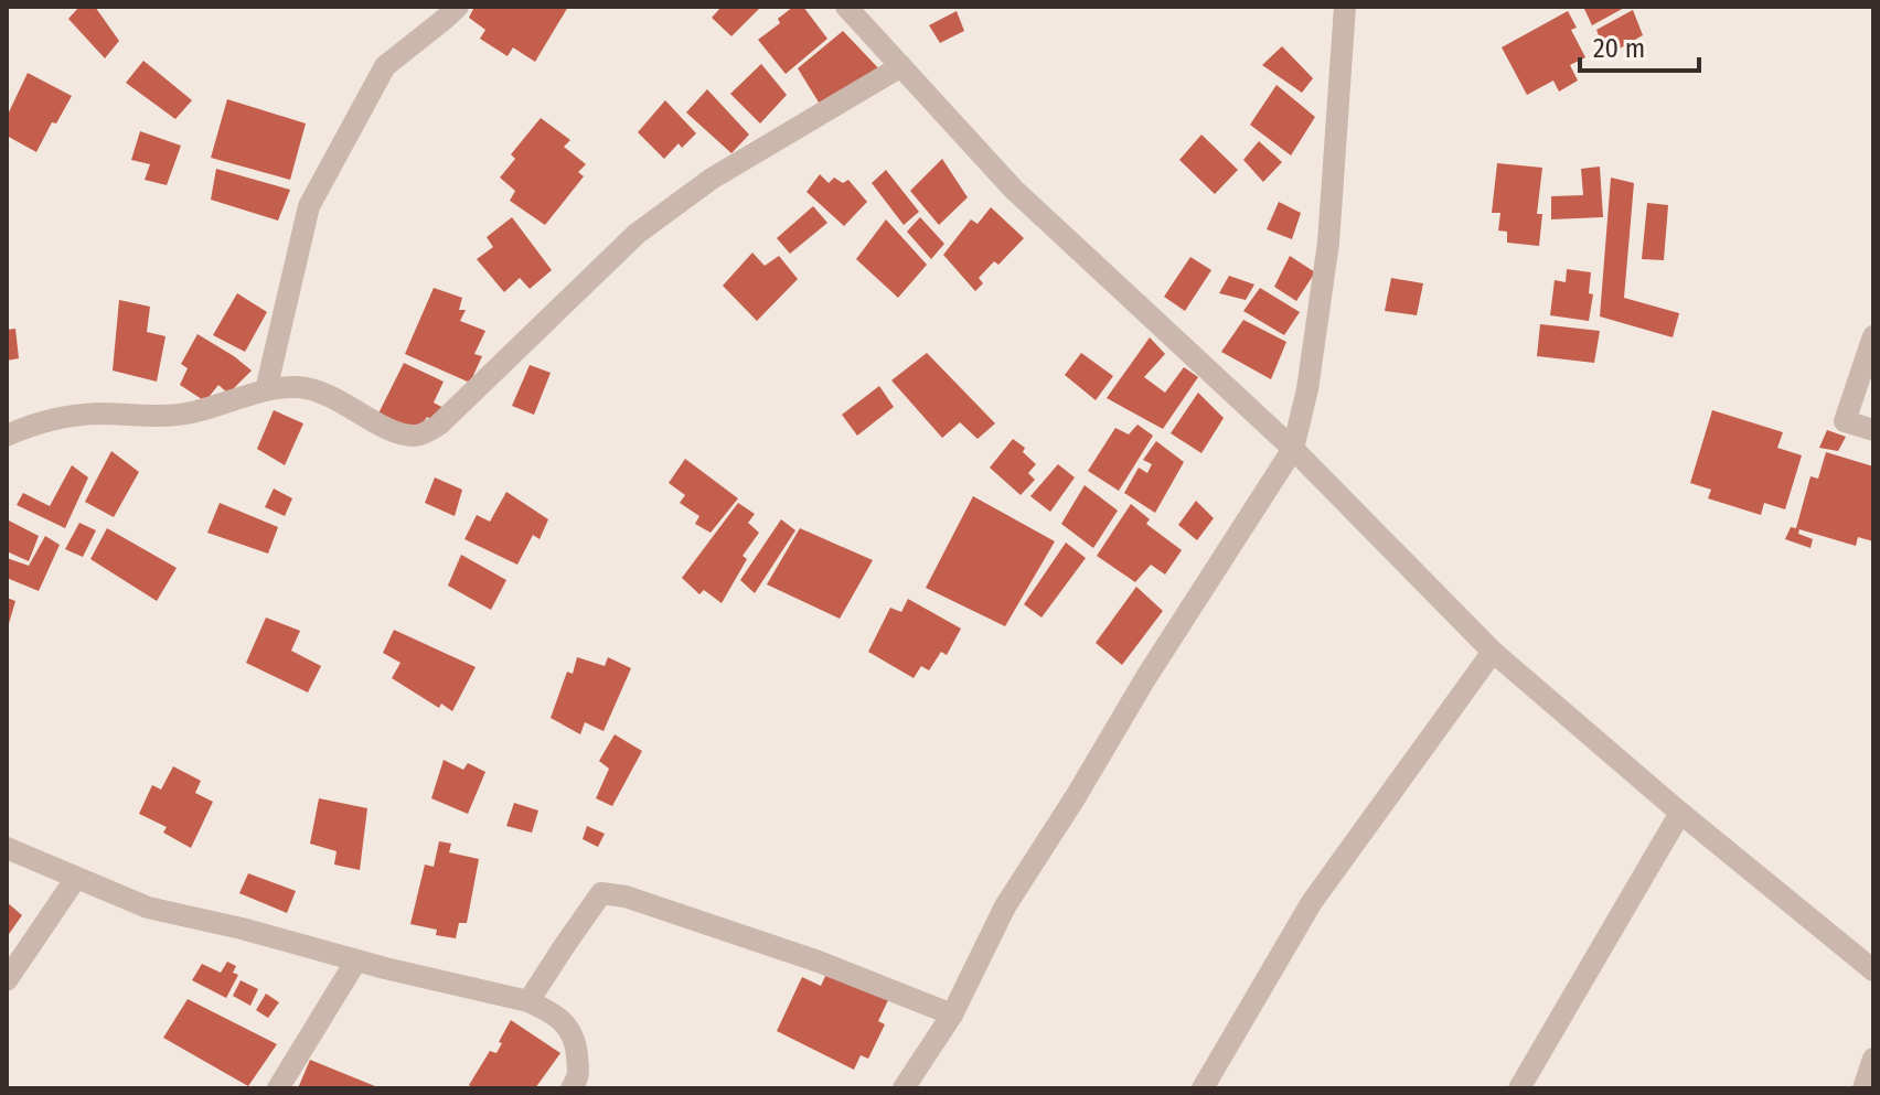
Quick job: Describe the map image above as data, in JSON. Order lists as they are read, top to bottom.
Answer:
{
  "scale_bar": "20 m"
}
